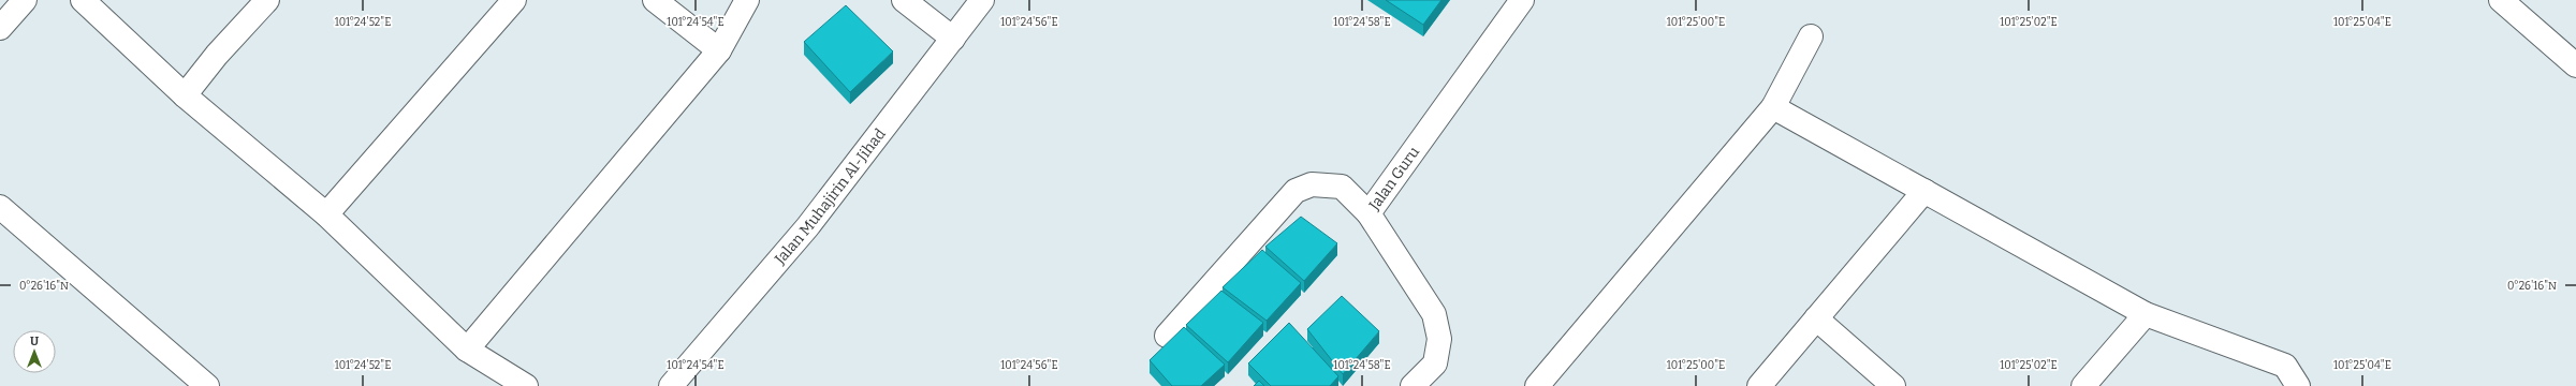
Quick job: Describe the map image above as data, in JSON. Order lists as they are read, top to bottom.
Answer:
{
  "streets": {
    "street": ["Jalan Guru", "Jalan Muhajirin Al-Jihad"]
  },
  "north": "top",
  "coordinates": [
    "101°24'52\"E",
    "101°24'54\"E",
    "101°24'56\"E",
    "101°24'58\"E",
    "101°25'00\"E",
    "101°25'02\"E",
    "101°25'04\"E",
    "0°26'16\"N"
  ]
}
